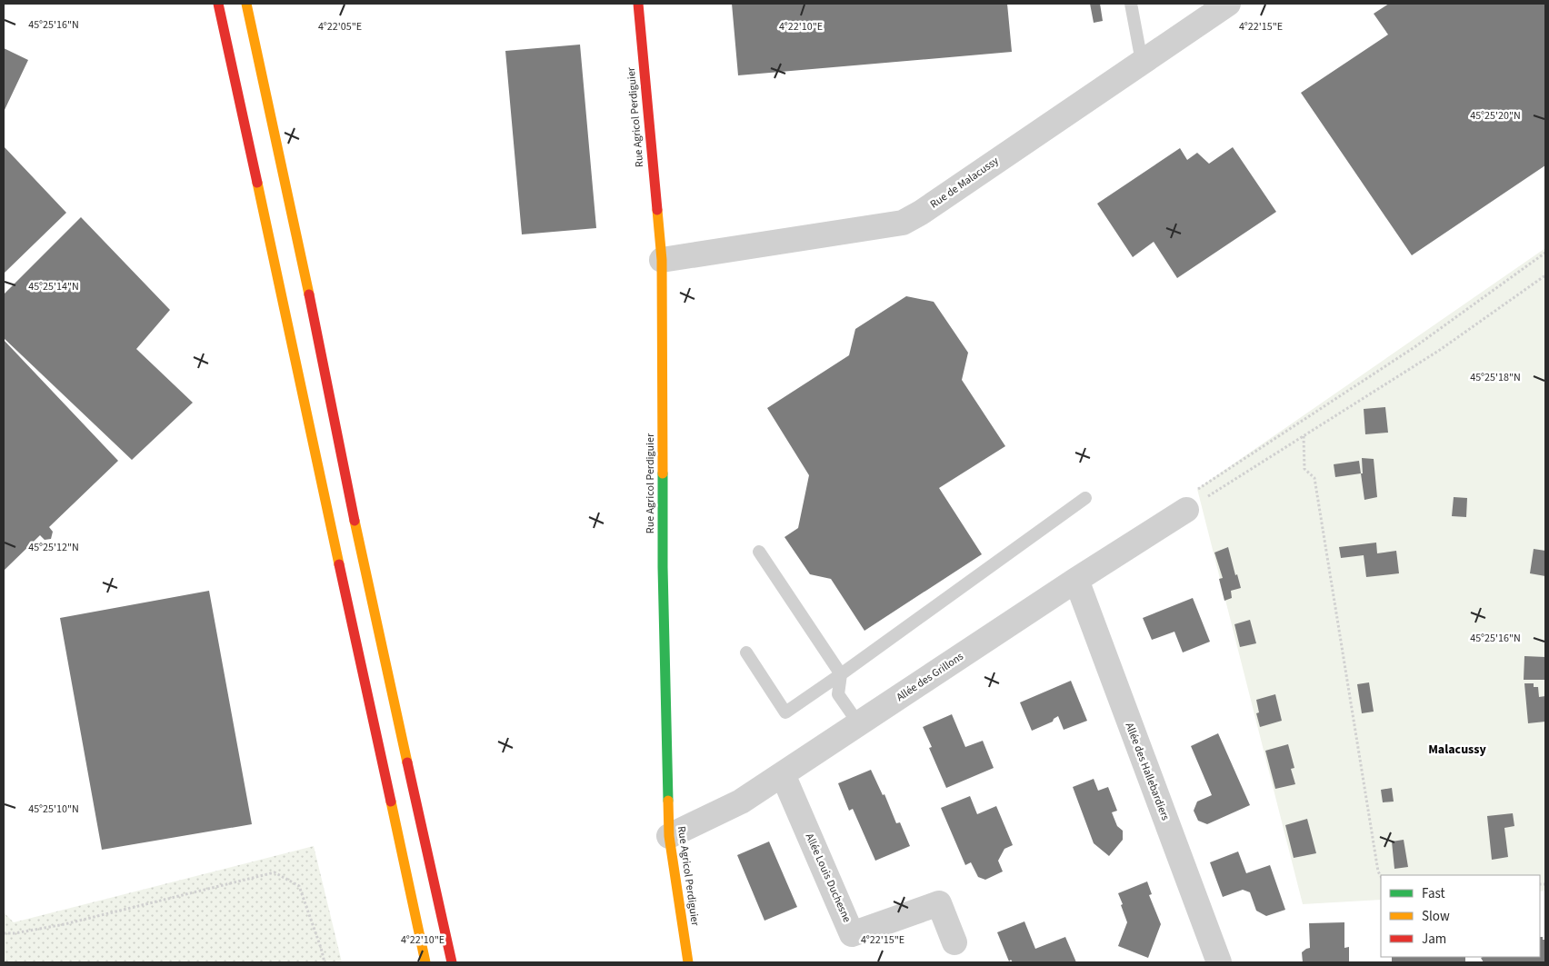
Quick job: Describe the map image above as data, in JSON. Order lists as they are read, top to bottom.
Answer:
{
  "streets": {
    "main road": ["Rue Agricol Perdiguier"],
    "street": [
      "Rue de Malacussy",
      "Allée des Grillons",
      "Allée des Hallebardiers",
      "Allée Louis Duchesne"
    ]
  },
  "crossings": [
    ["Rue Agricol Perdiguier", "Rue de Malacussy"],
    ["Rue Agricol Perdiguier", "Allée des Grillons"],
    ["Allée des Grillons", "Allée des Hallebardiers"],
    ["Allée des Grillons", "Allée Louis Duchesne"]
  ],
  "districts": ["Malacussy"],
  "legend": ["Fast", "Slow", "Jam"],
  "coordinates": [
    "45°25'16\"N",
    "4°22'05\"E",
    "4°22'10\"E",
    "4°22'15\"E",
    "45°25'20\"N",
    "45°25'14\"N",
    "45°25'18\"N",
    "45°25'12\"N",
    "45°25'10\"N"
  ]
}
